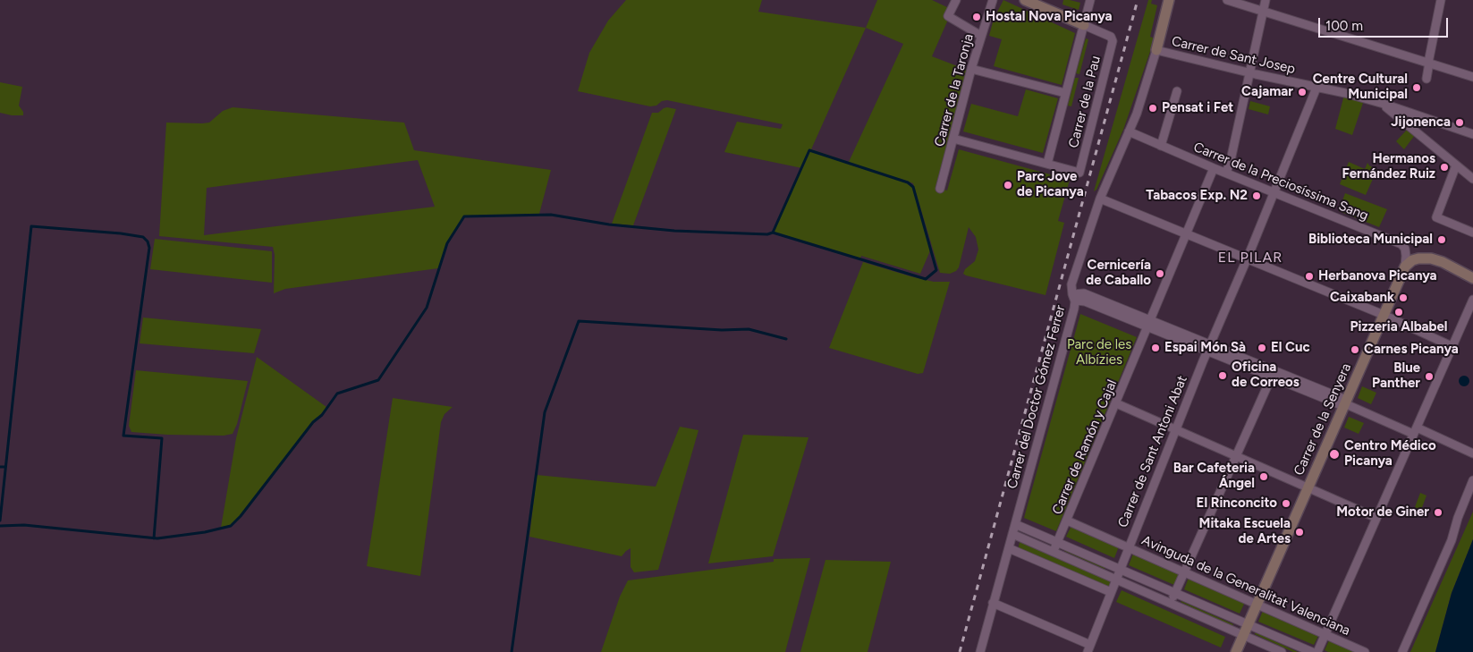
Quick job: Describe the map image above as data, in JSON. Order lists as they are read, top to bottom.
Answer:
{
  "streets": {
    "street": [
      "Carrer de Sant Josep",
      "Carrer de la Taronja",
      "Carrer de la Pau",
      "Carrer de la Preciosíssima Sang",
      "Carrer del Doctor Gómez Ferrer",
      "Carrer de la Senyera",
      "Carrer de Ramón y Cajal",
      "Carrer de Sant Antoni Abat",
      "Avinguda de la Generalitat Valenciana"
    ]
  },
  "crossings": [
    ["Carrer de Sant Josep", "Carrer del Doctor Gómez Ferrer"],
    ["Carrer de Sant Josep", "Carrer de Sant Antoni Abat"],
    ["Carrer de la Preciosíssima Sang", "Carrer del Doctor Gómez Ferrer"],
    ["Carrer de la Preciosíssima Sang", "Carrer de la Senyera"],
    ["Carrer de la Preciosíssima Sang", "Carrer de Ramón y Cajal"],
    ["Carrer de la Preciosíssima Sang", "Carrer de Sant Antoni Abat"],
    ["Carrer de la Senyera", "Avinguda de la Generalitat Valenciana"],
    ["Carrer de Ramón y Cajal", "Avinguda de la Generalitat Valenciana"],
    ["Carrer de Sant Antoni Abat", "Avinguda de la Generalitat Valenciana"]
  ],
  "districts": ["EL PILAR"],
  "parks": ["Parc de les Albízies"],
  "places": [
    "Hostal Nova Picanya",
    "Centre Cultural Municipal",
    "Cajamar",
    "Pensat i Fet",
    "Jijonenca",
    "Hermanos Fernández Ruiz",
    "Parc Jove de Picanya",
    "Tabacos Exp. N2",
    "Biblioteca Municipal",
    "Cernicería de Caballo",
    "Herbanova Picanya",
    "Caixabank",
    "Pizzeria Albabel",
    "Espai Món Sà",
    "El Cuc",
    "Carnes Picanya",
    "Oficina de Correos",
    "Blue Panther",
    "Centro Médico Picanya",
    "Bar Cafeteria Ángel",
    "El Rinconcito",
    "Motor de Giner",
    "Mitaka Escuela de Artes"
  ],
  "scale_bar": "100 m"
}
